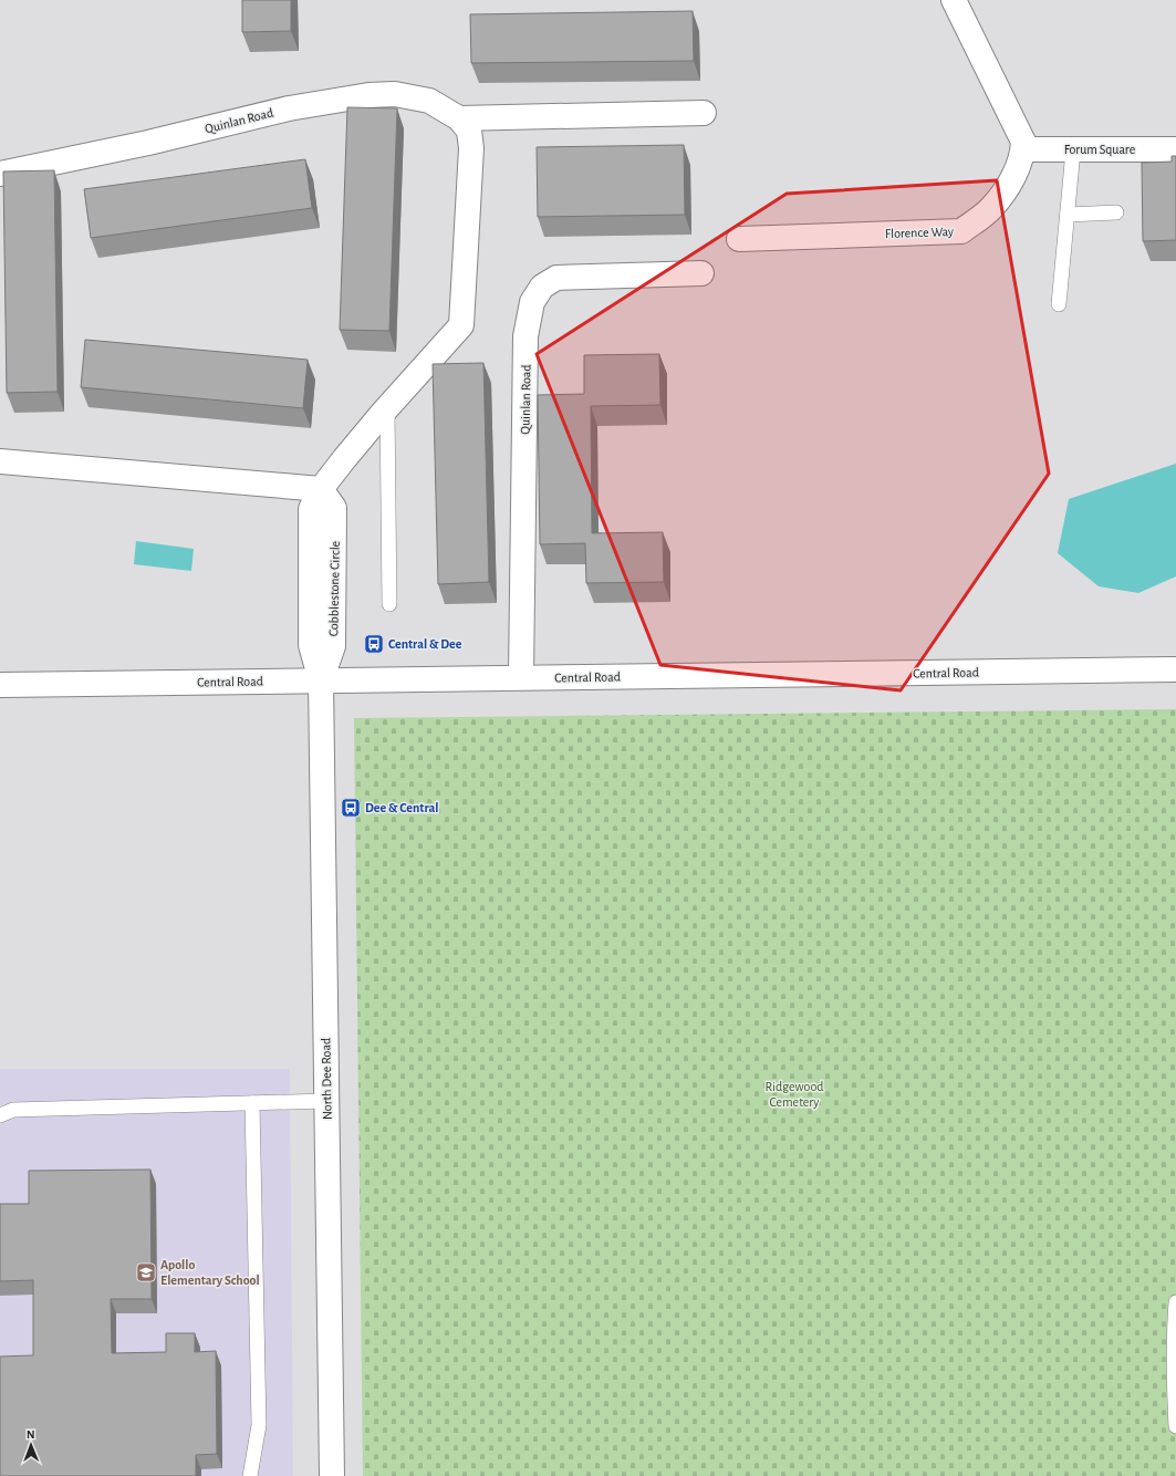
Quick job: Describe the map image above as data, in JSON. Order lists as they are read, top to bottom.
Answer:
{
  "streets": {
    "street": [
      "Quinlan Road",
      "Forum Square",
      "Florence Way",
      "Cobblestone Circle",
      "Central Road",
      "North Dee Road"
    ]
  },
  "crossings": [
    ["Quinlan Road", "Cobblestone Circle"],
    ["Quinlan Road", "Central Road"],
    ["Forum Square", "Florence Way"],
    ["Cobblestone Circle", "Central Road"],
    ["Cobblestone Circle", "North Dee Road"],
    ["Central Road", "North Dee Road"]
  ],
  "parks": ["Ridgewood Cemetery"],
  "places": {
    "bus stop": ["Central & Dee", "Dee & Central"],
    "school or university": ["Apollo Elementary School"]
  },
  "north": "top"
}
